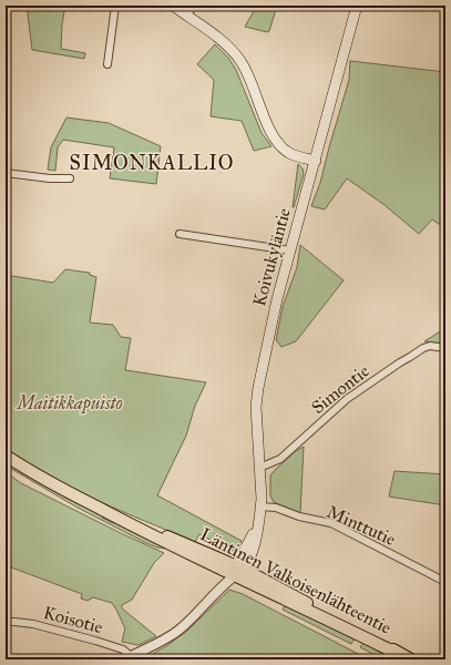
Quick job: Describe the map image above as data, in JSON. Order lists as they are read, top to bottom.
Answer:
{
  "streets": {
    "main road": ["Koivukyläntie", "Läntinen Valkoisenlähteentie"],
    "street": ["Simontie", "Minttutie", "Koisotie"]
  },
  "crossings": [
    ["Koivukyläntie", "Simontie"],
    ["Koivukyläntie", "Minttutie"],
    ["Koivukyläntie", "Läntinen Valkoisenlähteentie"]
  ],
  "districts": ["SIMONKALLIO"],
  "parks": ["Maitikkapuisto"]
}
